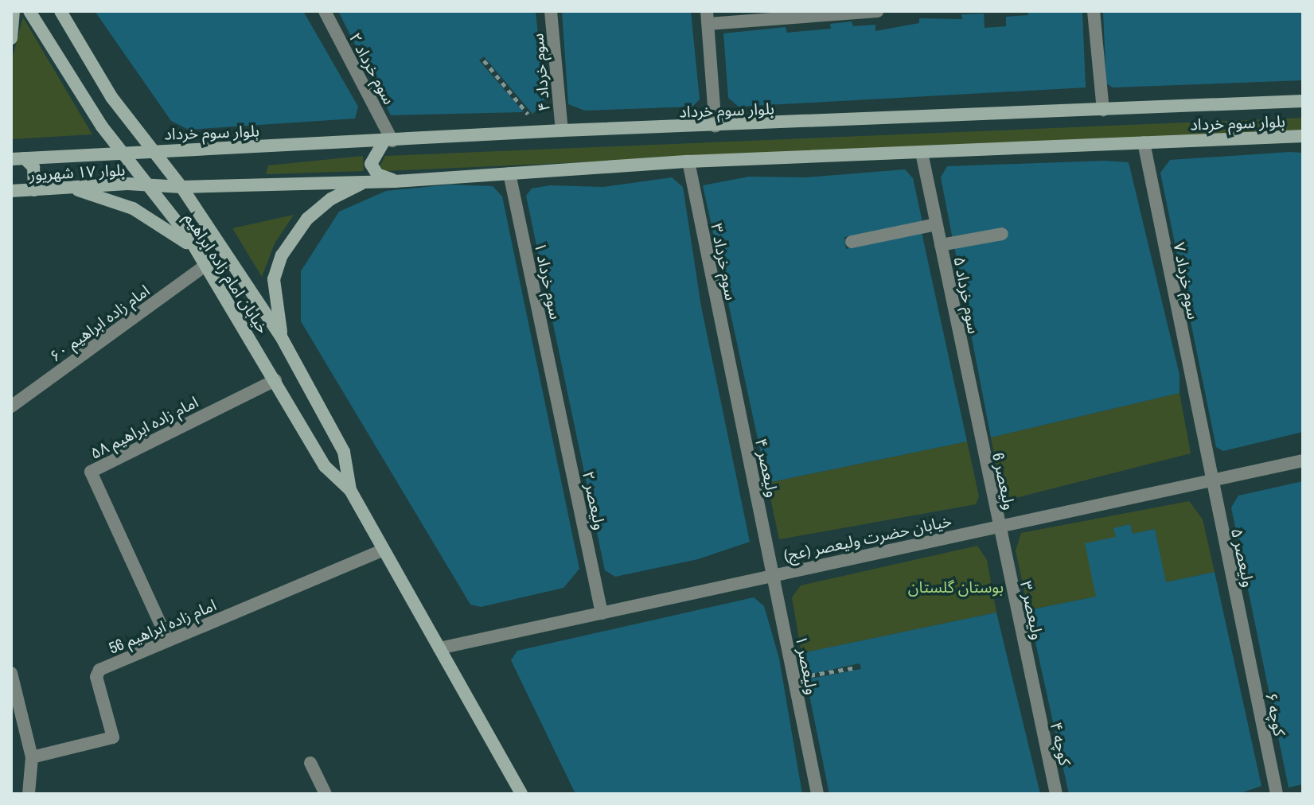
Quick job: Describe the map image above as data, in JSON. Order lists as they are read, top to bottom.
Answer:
{
  "streets": {
    "main road": ["بلوار سوم خرداد", "بلوار ۱۷ شهریور", "خیابان امام زاده ابراهیم"],
    "street": [
      "سوم خرداد ۲",
      "سوم خرداد ۴",
      "سوم خرداد ۳",
      "سوم خرداد ۱",
      "سوم خرداد ۷",
      "سوم خرداد ۵",
      "امام زاده ابراهیم ۶۰",
      "امام زاده ابراهیم ۵۸",
      "ولیعصر ۴",
      "ولیعصر 6",
      "ولیعصر ۲",
      "خیابان حضرت ولیعصر (عج)",
      "ولیعصر ۵",
      "ولیعصر ۳",
      "امام زاده ابراهیم 56",
      "ولیعصر ۱",
      "کوچه ۶",
      "کوچه ۴"
    ]
  },
  "crossings": [
    ["سوم خرداد ۲", "بلوار سوم خرداد"],
    ["سوم خرداد ۴", "بلوار سوم خرداد"],
    ["بلوار سوم خرداد", "بلوار ۱۷ شهریور"],
    ["بلوار سوم خرداد", "سوم خرداد ۳"],
    ["بلوار سوم خرداد", "خیابان امام زاده ابراهیم"],
    ["بلوار سوم خرداد", "سوم خرداد ۱"],
    ["بلوار سوم خرداد", "سوم خرداد ۷"],
    ["بلوار سوم خرداد", "سوم خرداد ۵"],
    ["بلوار ۱۷ شهریور", "خیابان امام زاده ابراهیم"],
    ["سوم خرداد ۳", "ولیعصر ۴"],
    ["خیابان امام زاده ابراهیم", "امام زاده ابراهیم ۶۰"],
    ["خیابان امام زاده ابراهیم", "امام زاده ابراهیم ۵۸"],
    ["خیابان امام زاده ابراهیم", "خیابان حضرت ولیعصر (عج)"],
    ["خیابان امام زاده ابراهیم", "امام زاده ابراهیم 56"],
    ["سوم خرداد ۱", "ولیعصر ۲"],
    ["سوم خرداد ۷", "خیابان حضرت ولیعصر (عج)"],
    ["سوم خرداد ۷", "ولیعصر ۵"],
    ["سوم خرداد ۵", "ولیعصر 6"],
    ["امام زاده ابراهیم ۵۸", "امام زاده ابراهیم 56"],
    ["ولیعصر ۴", "خیابان حضرت ولیعصر (عج)"],
    ["ولیعصر ۴", "ولیعصر ۱"],
    ["ولیعصر 6", "خیابان حضرت ولیعصر (عج)"],
    ["ولیعصر 6", "ولیعصر ۳"],
    ["ولیعصر ۲", "خیابان حضرت ولیعصر (عج)"],
    ["خیابان حضرت ولیعصر (عج)", "ولیعصر ۵"],
    ["خیابان حضرت ولیعصر (عج)", "ولیعصر ۳"],
    ["خیابان حضرت ولیعصر (عج)", "ولیعصر ۱"],
    ["ولیعصر ۵", "کوچه ۶"],
    ["ولیعصر ۳", "کوچه ۴"]
  ],
  "parks": ["بوستان گلستان"]
}
